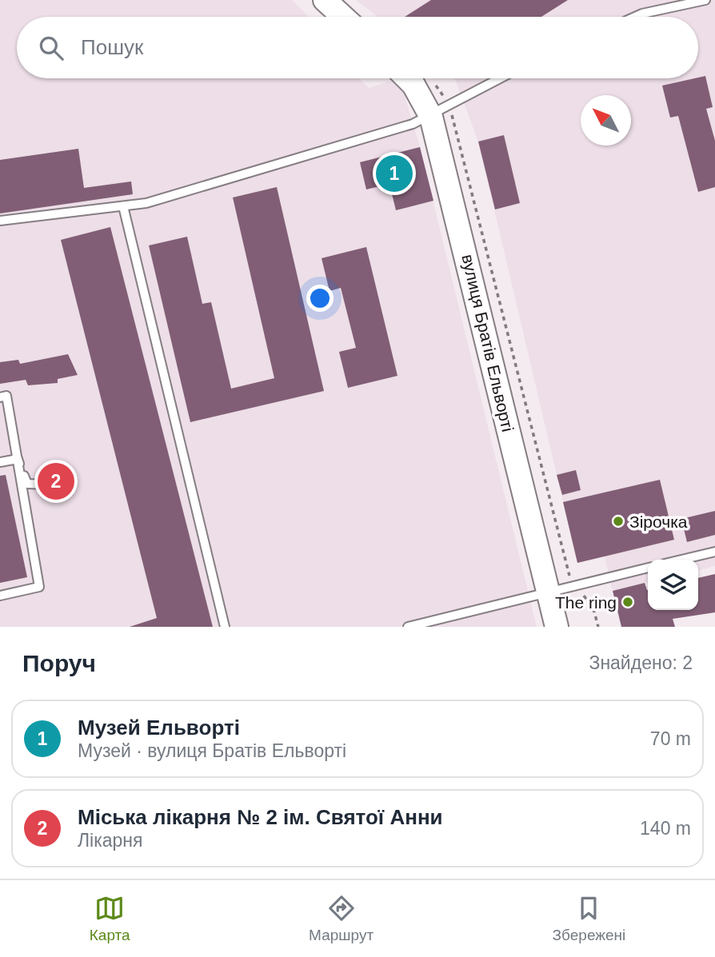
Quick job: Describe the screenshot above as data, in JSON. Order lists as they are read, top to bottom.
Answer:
{
  "streets": {
    "main road": ["вулиця Братів Ельворті"]
  },
  "places": ["Зірочка", "The ring"],
  "north": "top left",
  "page": {
    "search": "Пошук",
    "pins": ["1", "2"],
    "heading": ["Поруч", "Знайдено: 2"],
    "list": [
      {
        "mark": "1",
        "name": "Музей Ельворті",
        "note": "Музей · вулиця Братів Ельворті",
        "value": "70 m"
      },
      {
        "mark": "2",
        "name": "Міська лікарня № 2 ім. Святої Анни",
        "note": "Лікарня",
        "value": "140 m"
      }
    ],
    "nav": ["Карта", "Маршрут", "Збережені"]
  }
}
